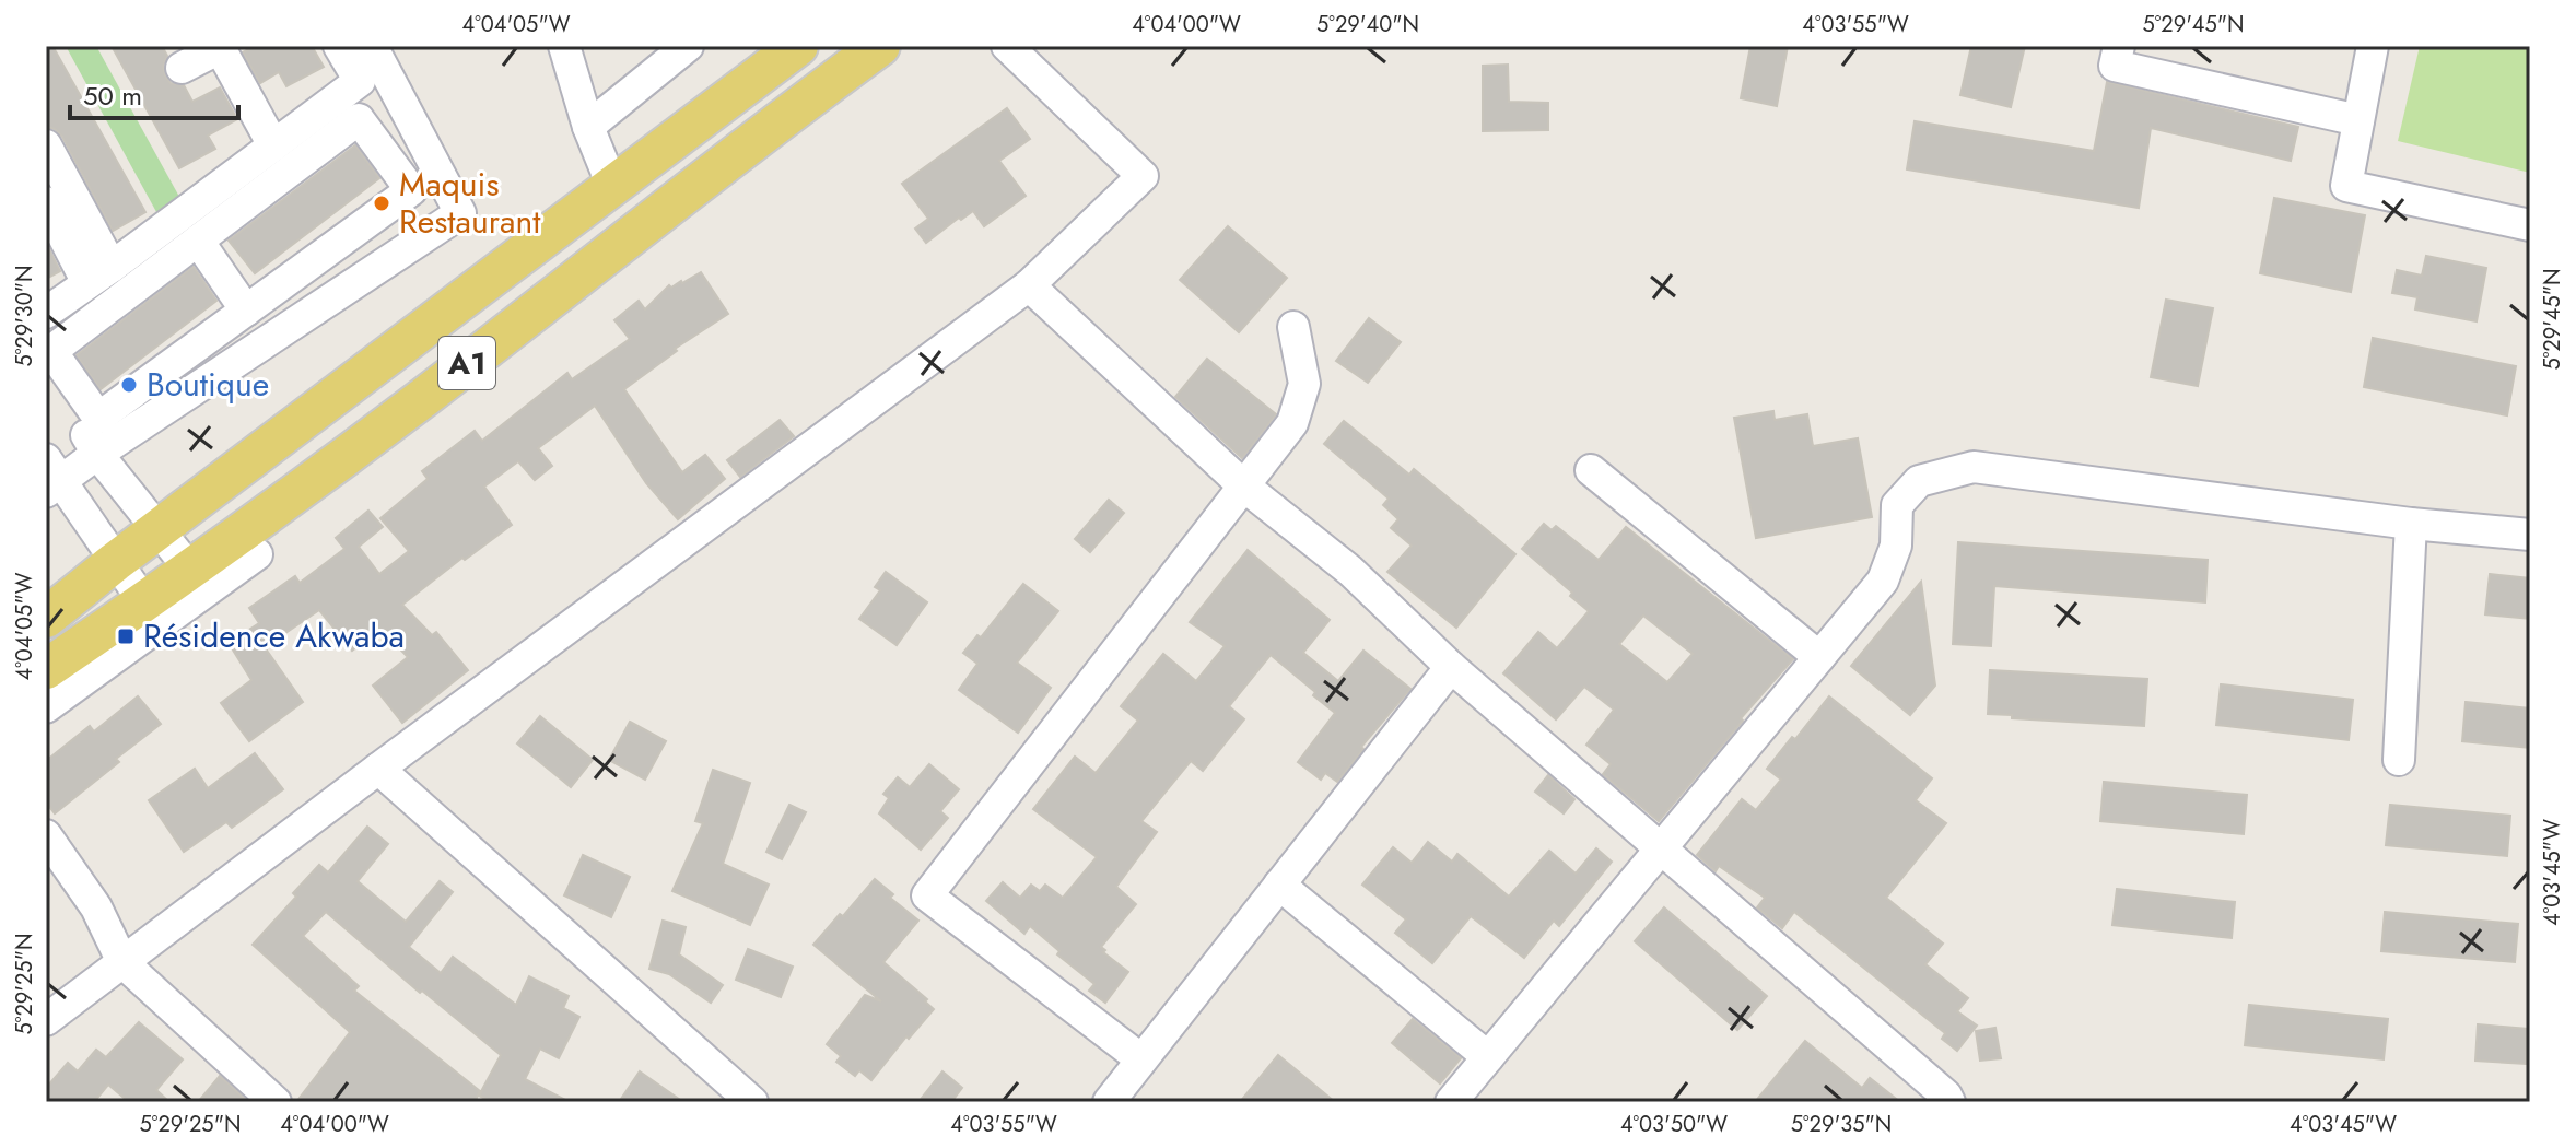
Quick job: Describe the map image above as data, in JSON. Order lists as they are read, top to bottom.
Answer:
{
  "streets": {
    "main road": ["A1"]
  },
  "places": {
    "other": ["Maquis Restaurant", "Boutique"],
    "transit": ["Résidence Akwaba"]
  },
  "scale_bar": "50 m",
  "coordinates": [
    "4°04'05\"W",
    "4°04'00\"W",
    "5°29'40\"N",
    "4°03'55\"W",
    "5°29'45\"N",
    "5°29'30\"N",
    "4°03'45\"W",
    "5°29'25\"N",
    "4°03'50\"W",
    "5°29'35\"N"
  ]
}
